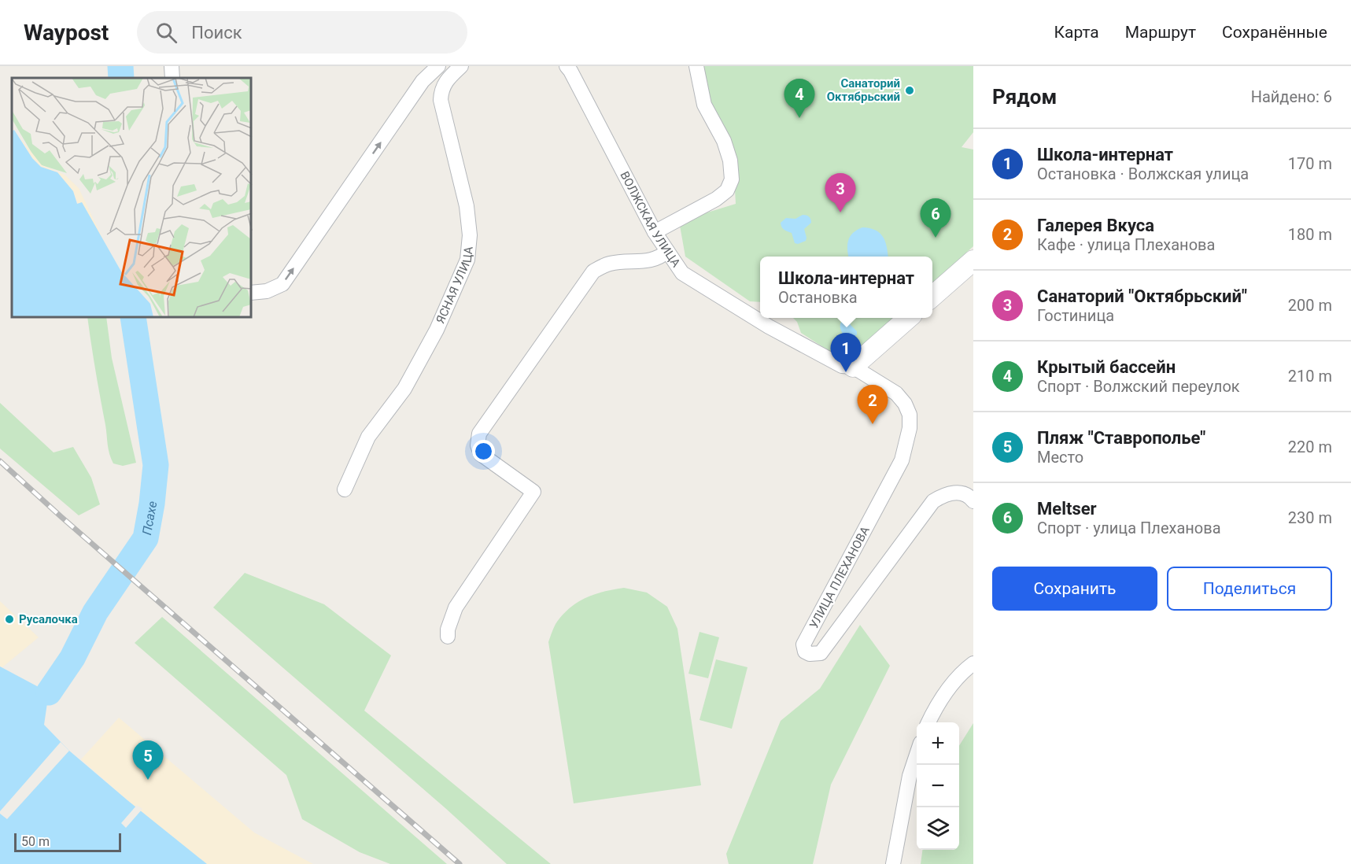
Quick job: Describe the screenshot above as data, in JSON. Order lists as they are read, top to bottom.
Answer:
{
  "streets": {
    "street": ["ВОЛЖСКАЯ УЛИЦА", "ЯСНАЯ УЛИЦА", "УЛИЦА ПЛЕХАНОВА"]
  },
  "crossings": [
    ["ВОЛЖСКАЯ УЛИЦА", "УЛИЦА ПЛЕХАНОВА"]
  ],
  "water": ["Псахе"],
  "places": ["Санаторий Октябрьский", "Русалочка"],
  "scale_bar": "50 m",
  "page": {
    "header": "Waypost",
    "search": "Поиск",
    "nav": ["Карта", "Маршрут", "Сохранённые"],
    "heading": ["Рядом", "Найдено: 6"],
    "pins": [
      "4",
      "3",
      "6",
      "1",
      "2",
      "5"
    ],
    "list": [
      {
        "mark": "1",
        "name": "Школа-интернат",
        "note": "Остановка · Волжская улица",
        "value": "170 m"
      },
      {
        "mark": "2",
        "name": "Галерея Вкуса",
        "note": "Кафе · улица Плеханова",
        "value": "180 m"
      },
      {
        "mark": "3",
        "name": "Санаторий \"Октябрьский\"",
        "note": "Гостиница",
        "value": "200 m"
      },
      {
        "mark": "4",
        "name": "Крытый бассейн",
        "note": "Спорт · Волжский переулок",
        "value": "210 m"
      },
      {
        "mark": "5",
        "name": "Пляж \"Ставрополье\"",
        "note": "Место",
        "value": "220 m"
      },
      {
        "mark": "6",
        "name": "Meltser",
        "note": "Спорт · улица Плеханова",
        "value": "230 m"
      }
    ],
    "popup": ["Школа-интернат", "Остановка"],
    "buttons": ["Сохранить", "Поделиться"],
    "map_buttons": ["+", "−"],
    "scale": "50 m"
  }
}
